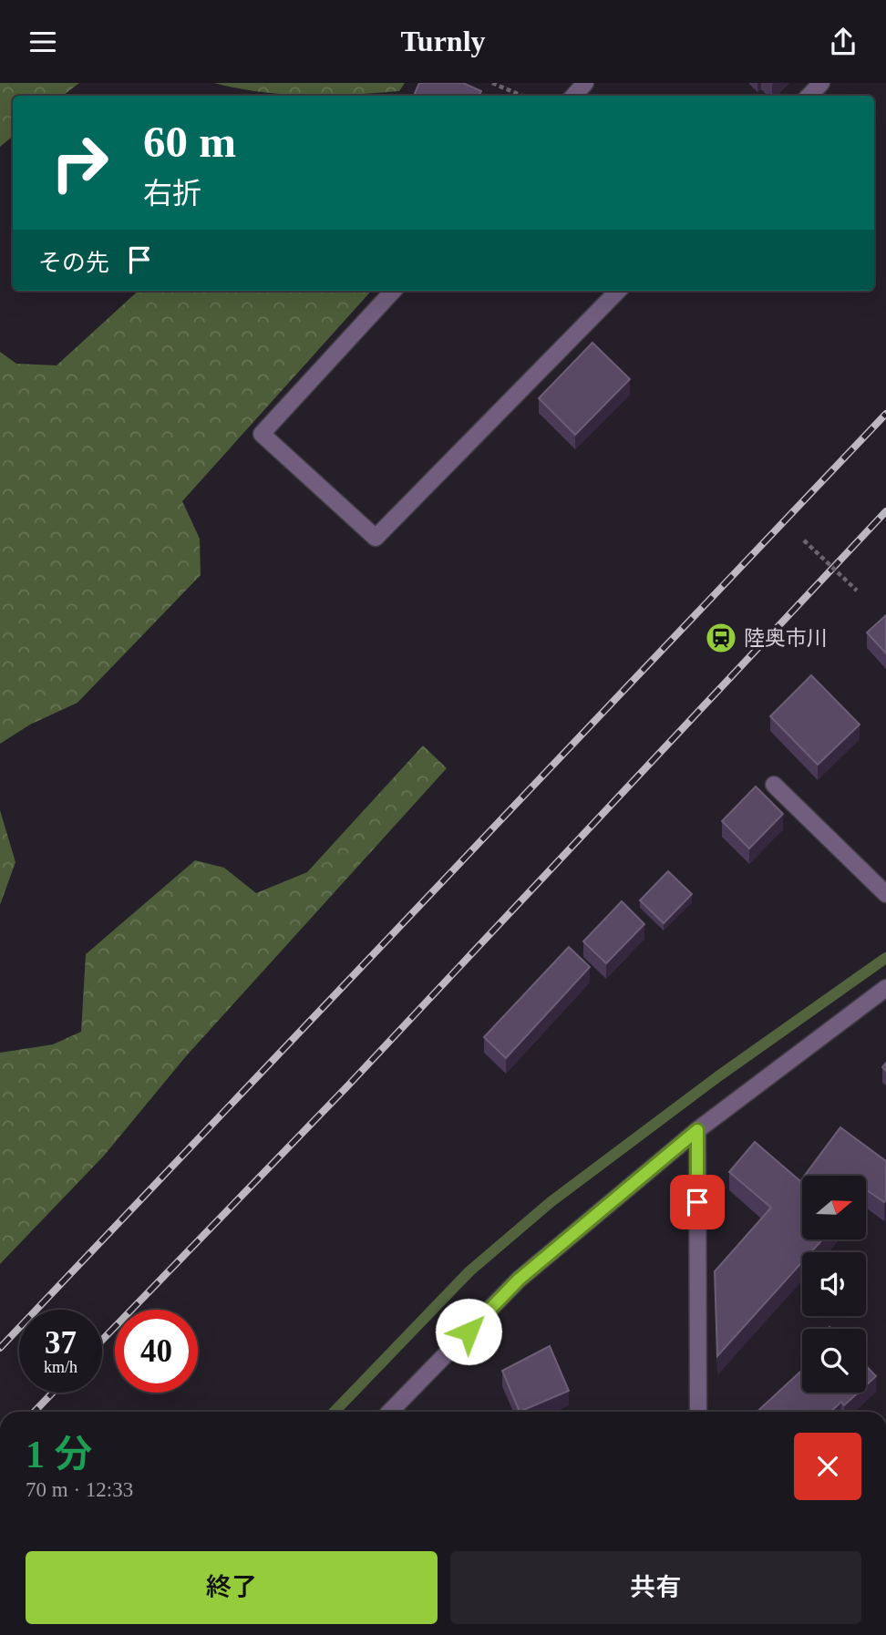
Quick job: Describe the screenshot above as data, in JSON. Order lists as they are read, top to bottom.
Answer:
{
  "places": {
    "station": ["陸奥市川"]
  },
  "north": "right",
  "page": {
    "header": "Turnly",
    "turn": ["60 m", "右折"],
    "then": "その先",
    "speed": "37 km/h",
    "limit": "40",
    "heading": ["1 分", "70 m · 12:33"],
    "buttons": ["終了", "共有"]
  }
}
